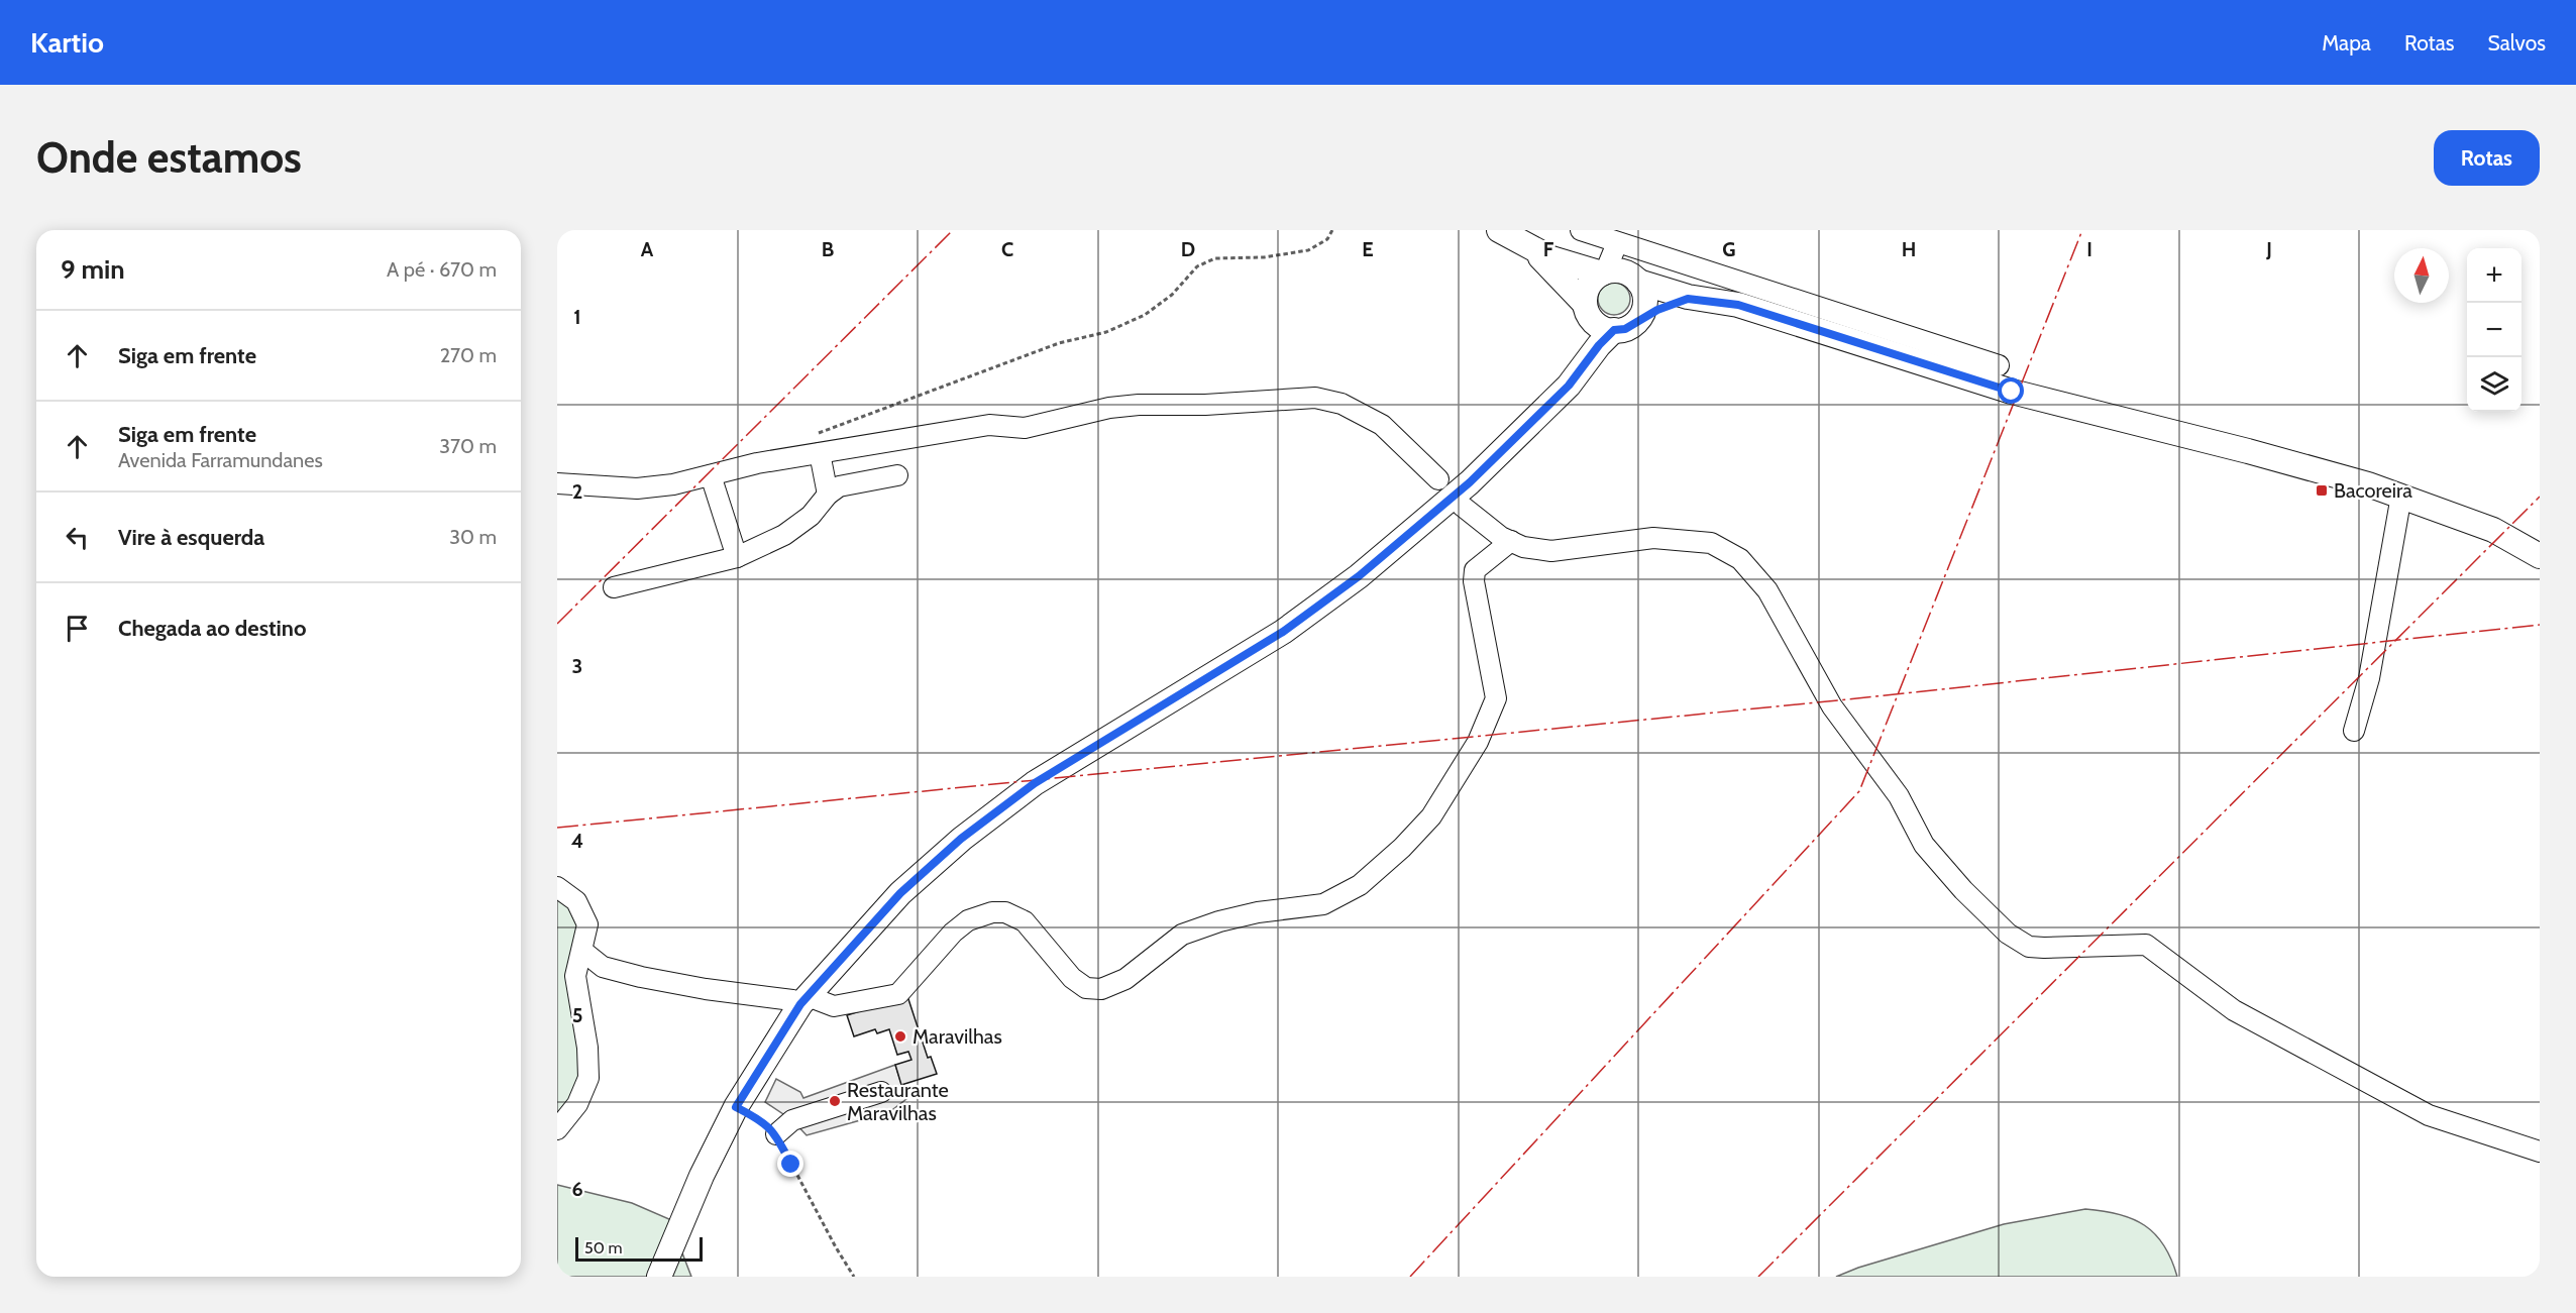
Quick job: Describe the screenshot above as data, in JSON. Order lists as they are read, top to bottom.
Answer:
{
  "places": {
    "transit": ["Bacoreira"],
    "other": ["Maravilhas", "Restaurante Maravilhas"]
  },
  "scale_bar": "50 m",
  "north": "top",
  "page": {
    "header": "Kartio",
    "nav": ["Mapa", "Rotas", "Salvos"],
    "buttons": "Rotas",
    "title": "Onde estamos",
    "heading": ["9 min", "A pé · 670 m"],
    "map_buttons": ["+", "−"],
    "list": [
      ["Siga em frente", "270 m"],
      ["Siga em frente", "Avenida Farramundanes", "370 m"],
      ["Vire à esquerda", "30 m"],
      "Chegada ao destino"
    ],
    "scale": "50 m"
  },
  "grid": {
    "columns": [
      "A",
      "B",
      "C",
      "D",
      "E",
      "F",
      "G",
      "H",
      "I",
      "J"
    ],
    "rows": [
      "1",
      "2",
      "3",
      "4",
      "5",
      "6"
    ]
  }
}
